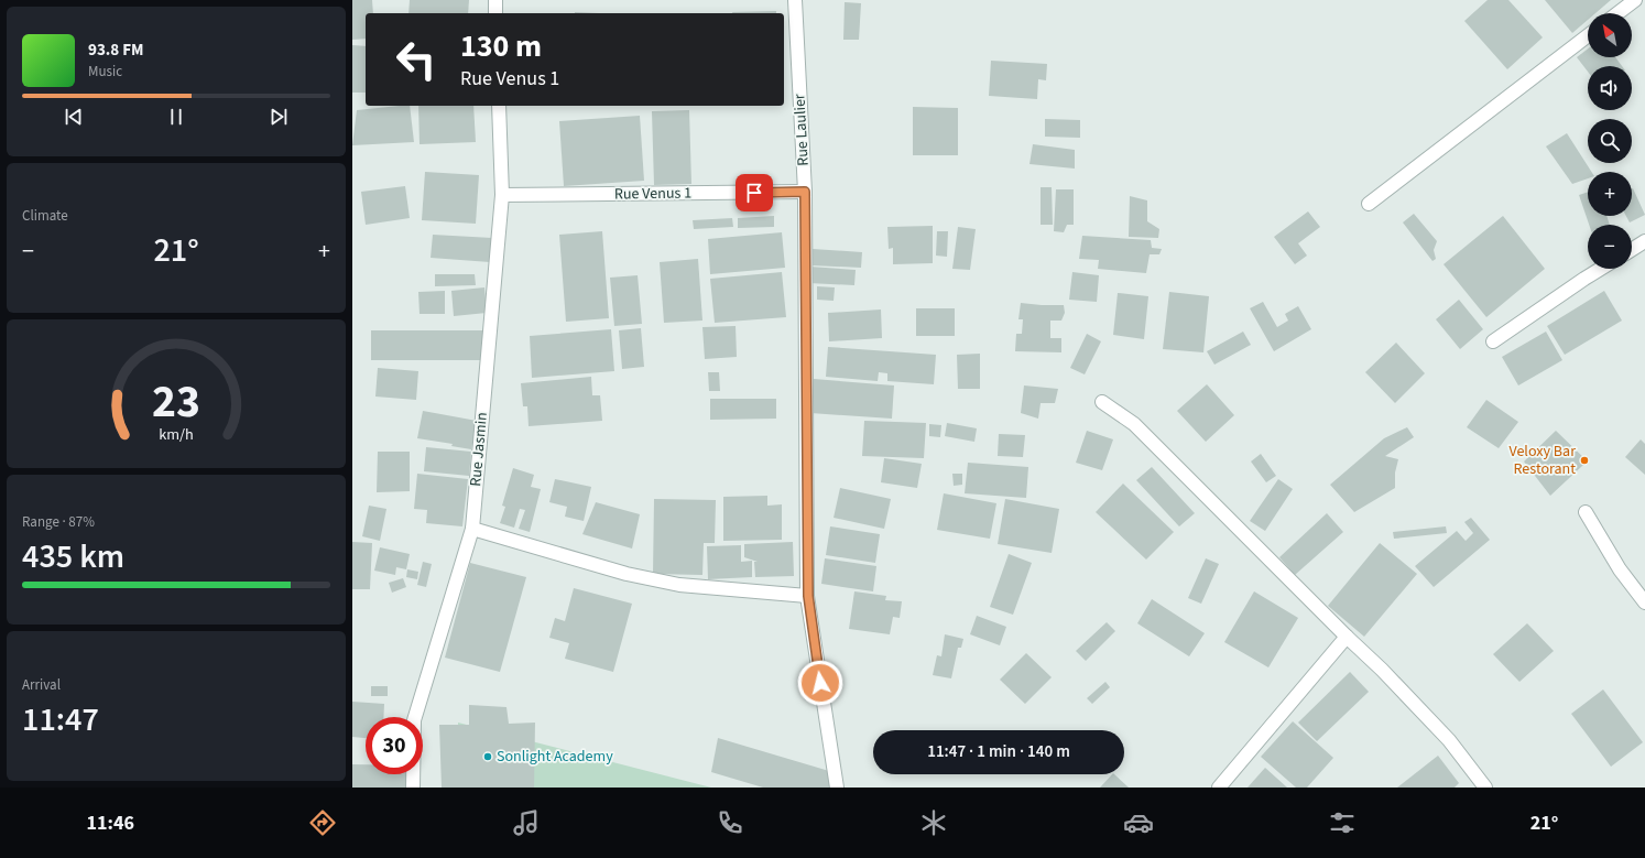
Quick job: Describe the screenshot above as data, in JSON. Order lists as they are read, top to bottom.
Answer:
{
  "streets": {
    "street": ["Rue Laulier", "Rue Venus 1", "Rue Jasmin"]
  },
  "crossings": [
    ["Rue Laulier", "Rue Venus 1"],
    ["Rue Venus 1", "Rue Jasmin"]
  ],
  "places": ["Veloxy Bar Restorant", "Sonlight Academy"],
  "north": "top left",
  "page": {
    "map_buttons": ["+", "−"],
    "turn": ["130 m", "Rue Venus 1"],
    "song": ["93.8 FM", "Music"],
    "tile": [
      "Climate",
      ["Range · 87%", "435 km"],
      ["Arrival", "11:47"]
    ],
    "heat": ["−", "21°", "+"],
    "limit": "30",
    "trip": "11:47 · 1 min · 140 m",
    "tabs": ["11:46", "21°"],
    "gauge": ["23", "km/h"]
  }
}
